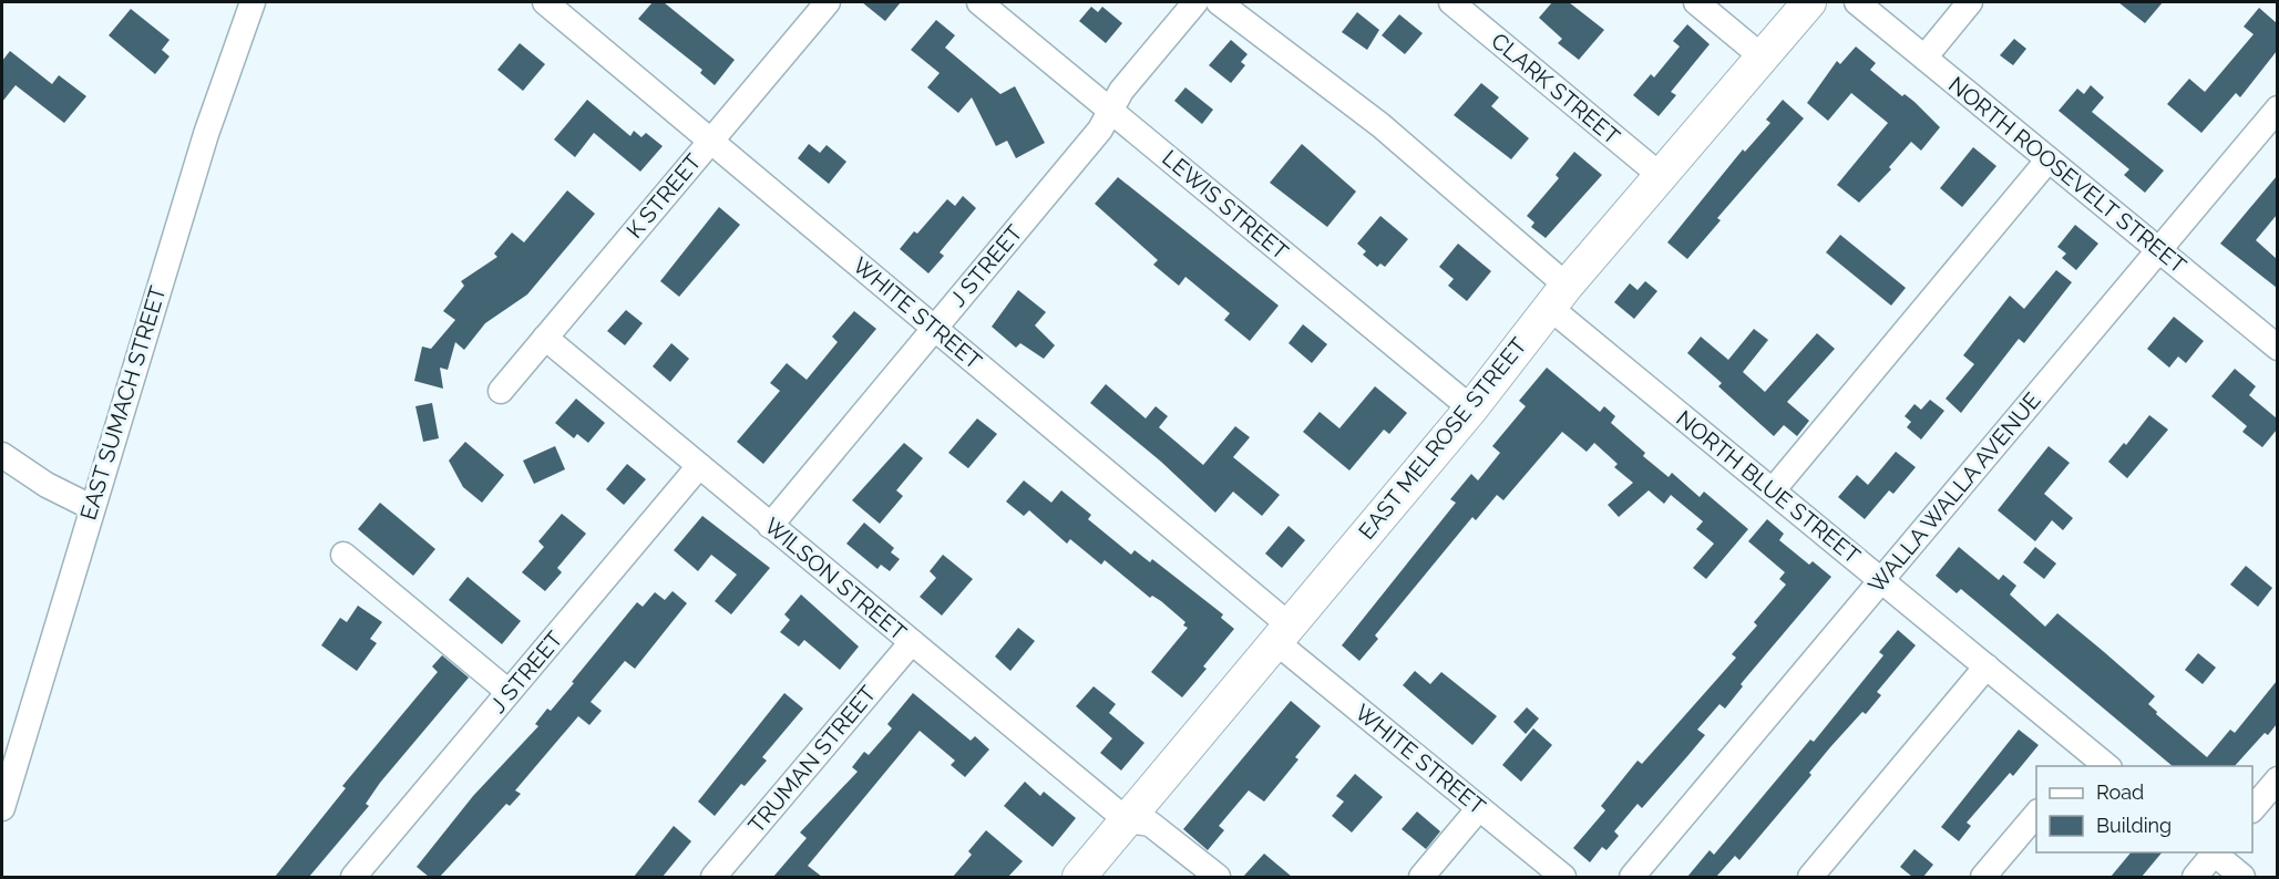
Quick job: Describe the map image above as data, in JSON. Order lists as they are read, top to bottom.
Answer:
{
  "streets": {
    "main road": ["EAST MELROSE STREET"],
    "street": [
      "CLARK STREET",
      "NORTH ROOSEVELT STREET",
      "K STREET",
      "LEWIS STREET",
      "J STREET",
      "WHITE STREET",
      "EAST SUMACH STREET",
      "NORTH BLUE STREET",
      "WALLA WALLA AVENUE",
      "WILSON STREET",
      "TRUMAN STREET"
    ]
  },
  "crossings": [
    ["CLARK STREET", "EAST MELROSE STREET"],
    ["NORTH ROOSEVELT STREET", "WALLA WALLA AVENUE"],
    ["K STREET", "WHITE STREET"],
    ["K STREET", "WILSON STREET"],
    ["LEWIS STREET", "J STREET"],
    ["LEWIS STREET", "EAST MELROSE STREET"],
    ["J STREET", "WHITE STREET"],
    ["J STREET", "WILSON STREET"],
    ["WHITE STREET", "EAST MELROSE STREET"],
    ["EAST MELROSE STREET", "NORTH BLUE STREET"],
    ["EAST MELROSE STREET", "WILSON STREET"],
    ["NORTH BLUE STREET", "WALLA WALLA AVENUE"],
    ["WILSON STREET", "TRUMAN STREET"]
  ],
  "legend": ["Road", "Building"]
}
